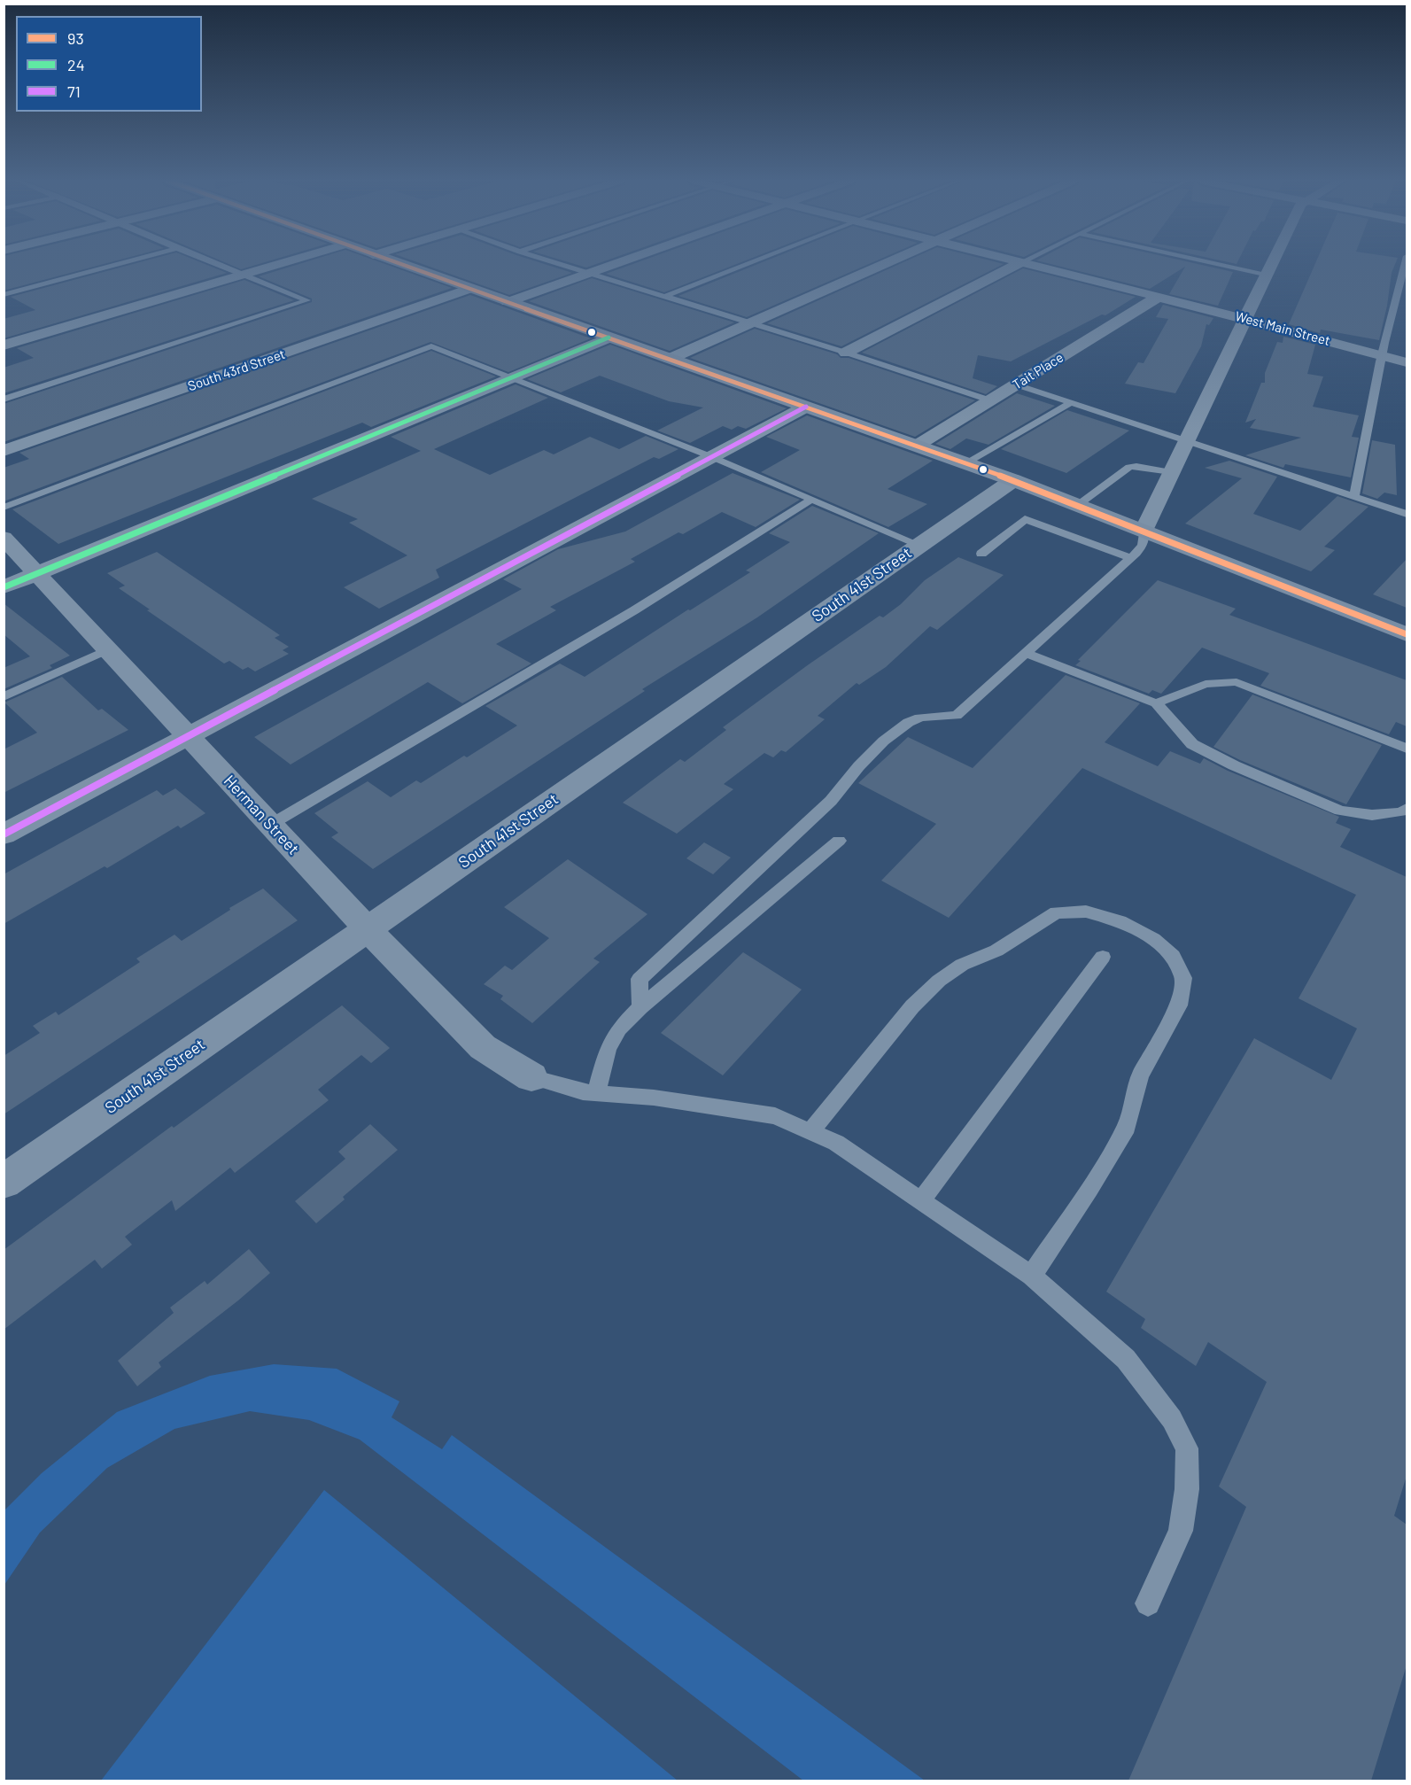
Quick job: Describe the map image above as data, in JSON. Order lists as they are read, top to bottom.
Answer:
{
  "streets": {
    "street": [
      "West Main Street",
      "South 43rd Street",
      "Tait Place",
      "South 41st Street",
      "Herman Street"
    ]
  },
  "crossings": [
    ["West Main Street", "Tait Place"],
    ["South 41st Street", "Herman Street"]
  ],
  "lines": ["transit line 93", "transit line 24", "transit line 71"],
  "legend": ["93", "24", "71"]
}
